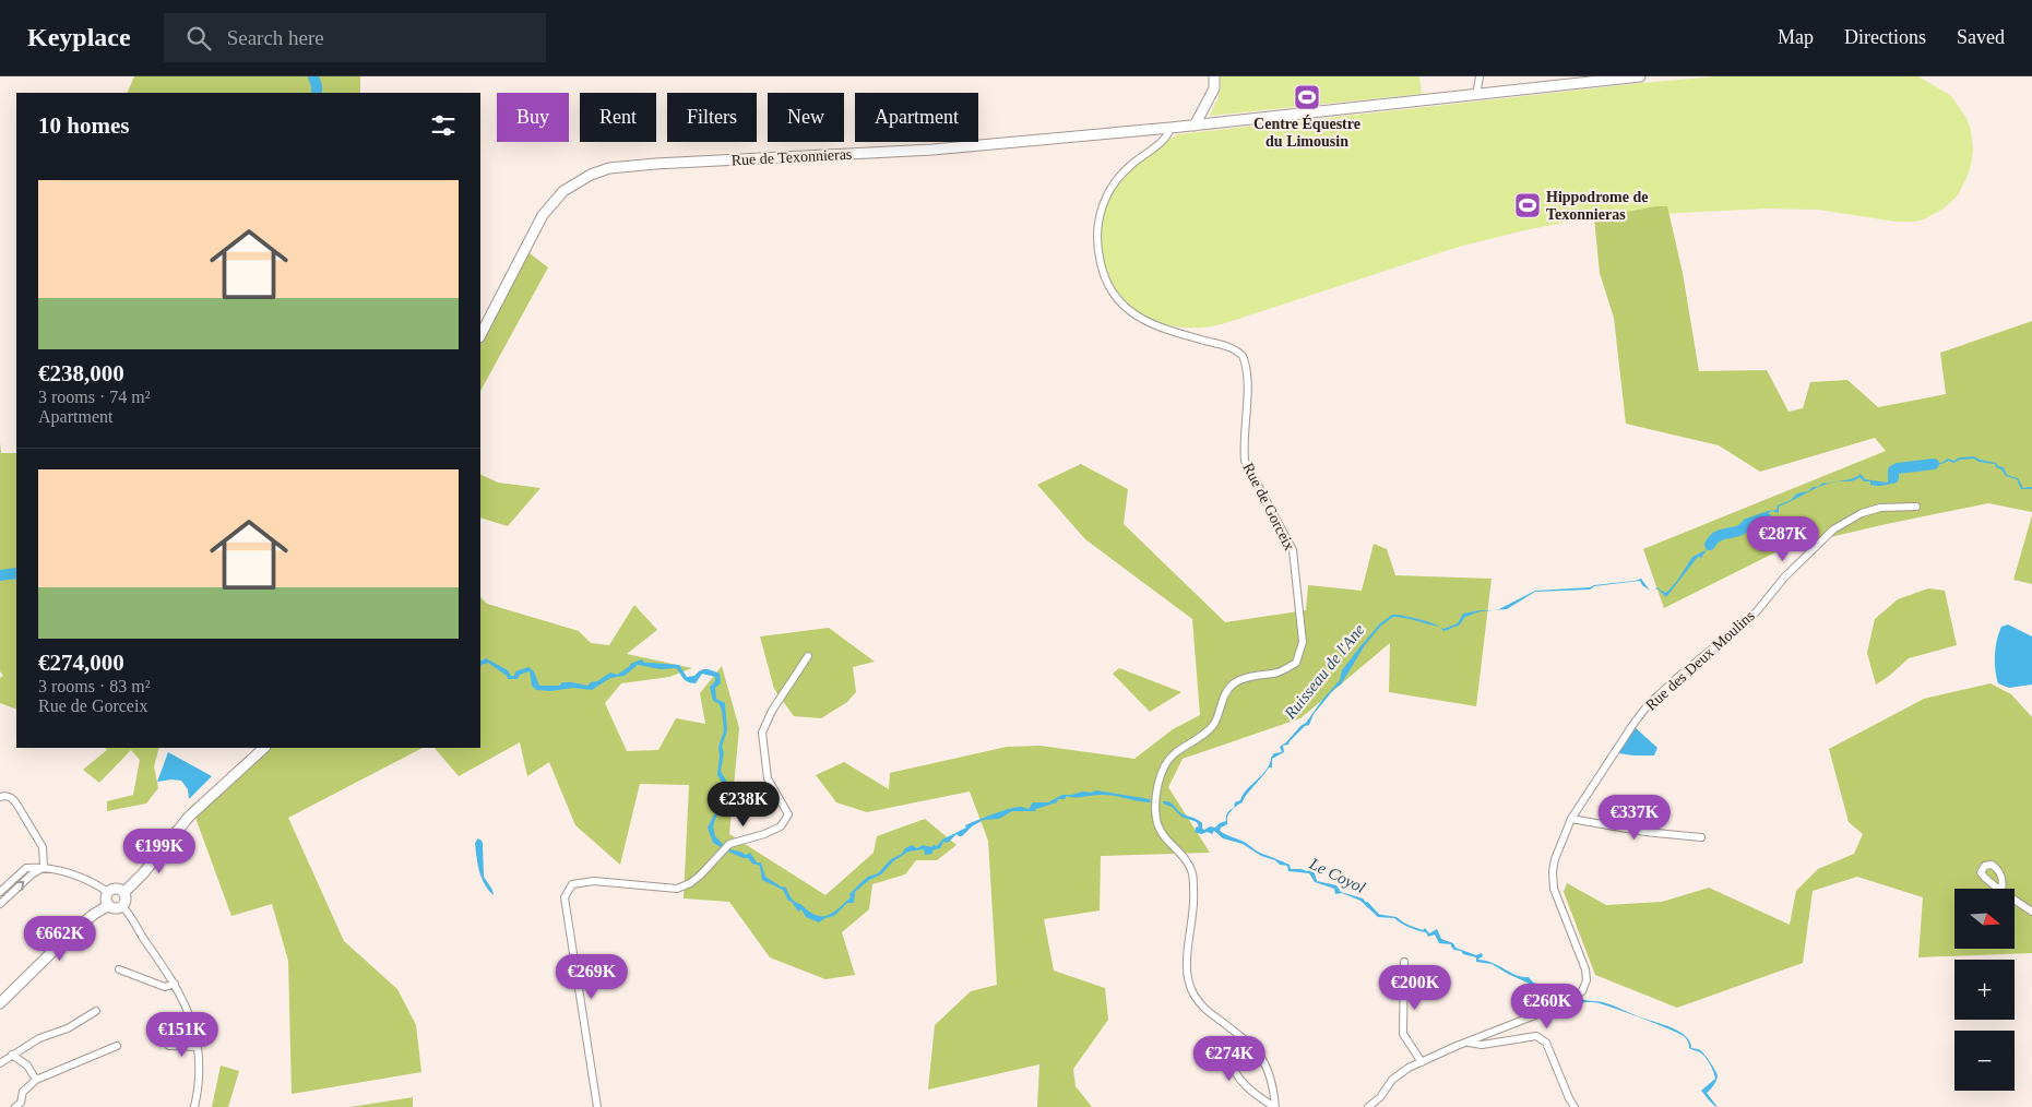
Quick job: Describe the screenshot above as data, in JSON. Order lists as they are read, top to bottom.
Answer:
{
  "streets": {
    "main road": ["Rue de Texonnieras"],
    "street": ["Rue de Gorceix", "Rue des Deux Moulins"]
  },
  "crossings": [
    ["Rue de Texonnieras", "Rue de Gorceix"]
  ],
  "water": ["Ruisseau de l'Ane", "Le Coyol"],
  "places": {
    "sports": ["Centre Équestre du Limousin", "Hippodrome de Texonnieras"]
  },
  "north": "right",
  "page": {
    "header": "Keyplace",
    "search": "Search here",
    "nav": ["Map", "Directions", "Saved"],
    "chip": [
      "Buy",
      "Rent",
      "Filters",
      "New",
      "Apartment"
    ],
    "heading": "10 homes",
    "list": [
      {
        "name": "€238,000",
        "note": "3 rooms · 74 m² · Apartment"
      },
      {
        "name": "€274,000",
        "note": "3 rooms · 83 m² · Rue de Gorceix"
      }
    ],
    "price": [
      "€287K",
      "€238K",
      "€337K",
      "€199K",
      "€662K",
      "€269K",
      "€200K",
      "€260K",
      "€151K",
      "€274K"
    ],
    "map_buttons": ["+", "−"]
  }
}
